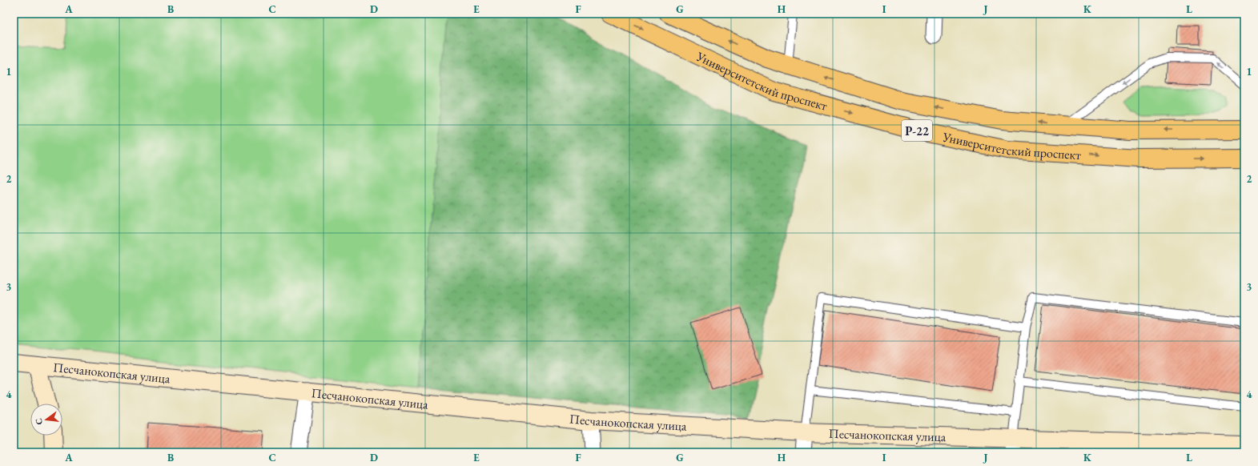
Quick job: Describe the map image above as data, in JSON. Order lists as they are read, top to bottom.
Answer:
{
  "streets": {
    "highway": ["Университетский проспект", "Р-22"],
    "street": ["Песчанокопская улица"]
  },
  "north": "left",
  "grid": {
    "columns": [
      "A",
      "B",
      "C",
      "D",
      "E",
      "F",
      "G",
      "H",
      "I",
      "J",
      "K",
      "L"
    ],
    "rows": [
      "1",
      "2",
      "3",
      "4"
    ]
  }
}
